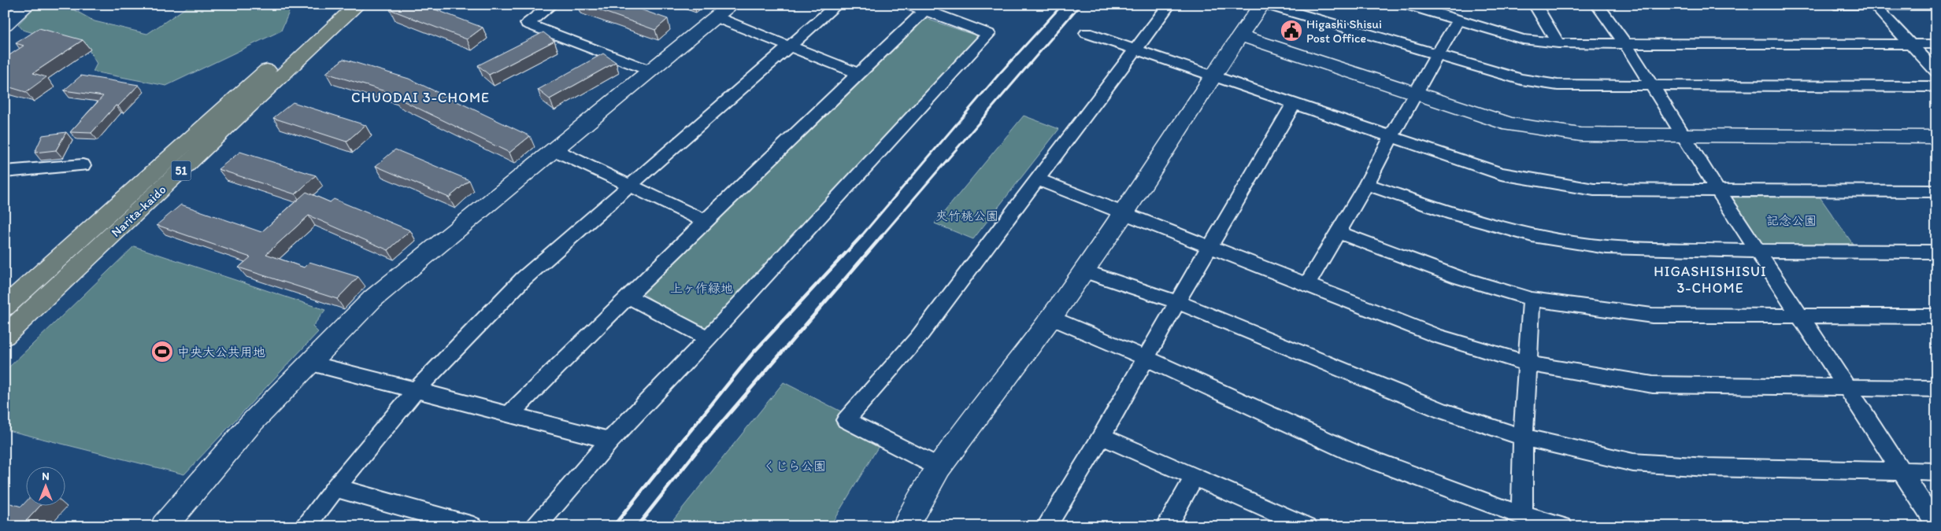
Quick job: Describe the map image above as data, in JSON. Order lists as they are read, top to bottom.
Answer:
{
  "streets": {
    "highway": ["51", "Narita-kaido"]
  },
  "districts": ["CHUODAI 3-CHOME", "HIGASHISHISUI 3-CHOME"],
  "parks": [
    "夾竹桃公園",
    "記念公園",
    "上ヶ作緑地",
    "くじら公園"
  ],
  "places": {
    "public building": ["Higashi Shisui Post Office"],
    "sports": ["中央大公共用地"]
  },
  "north": "top"
}
